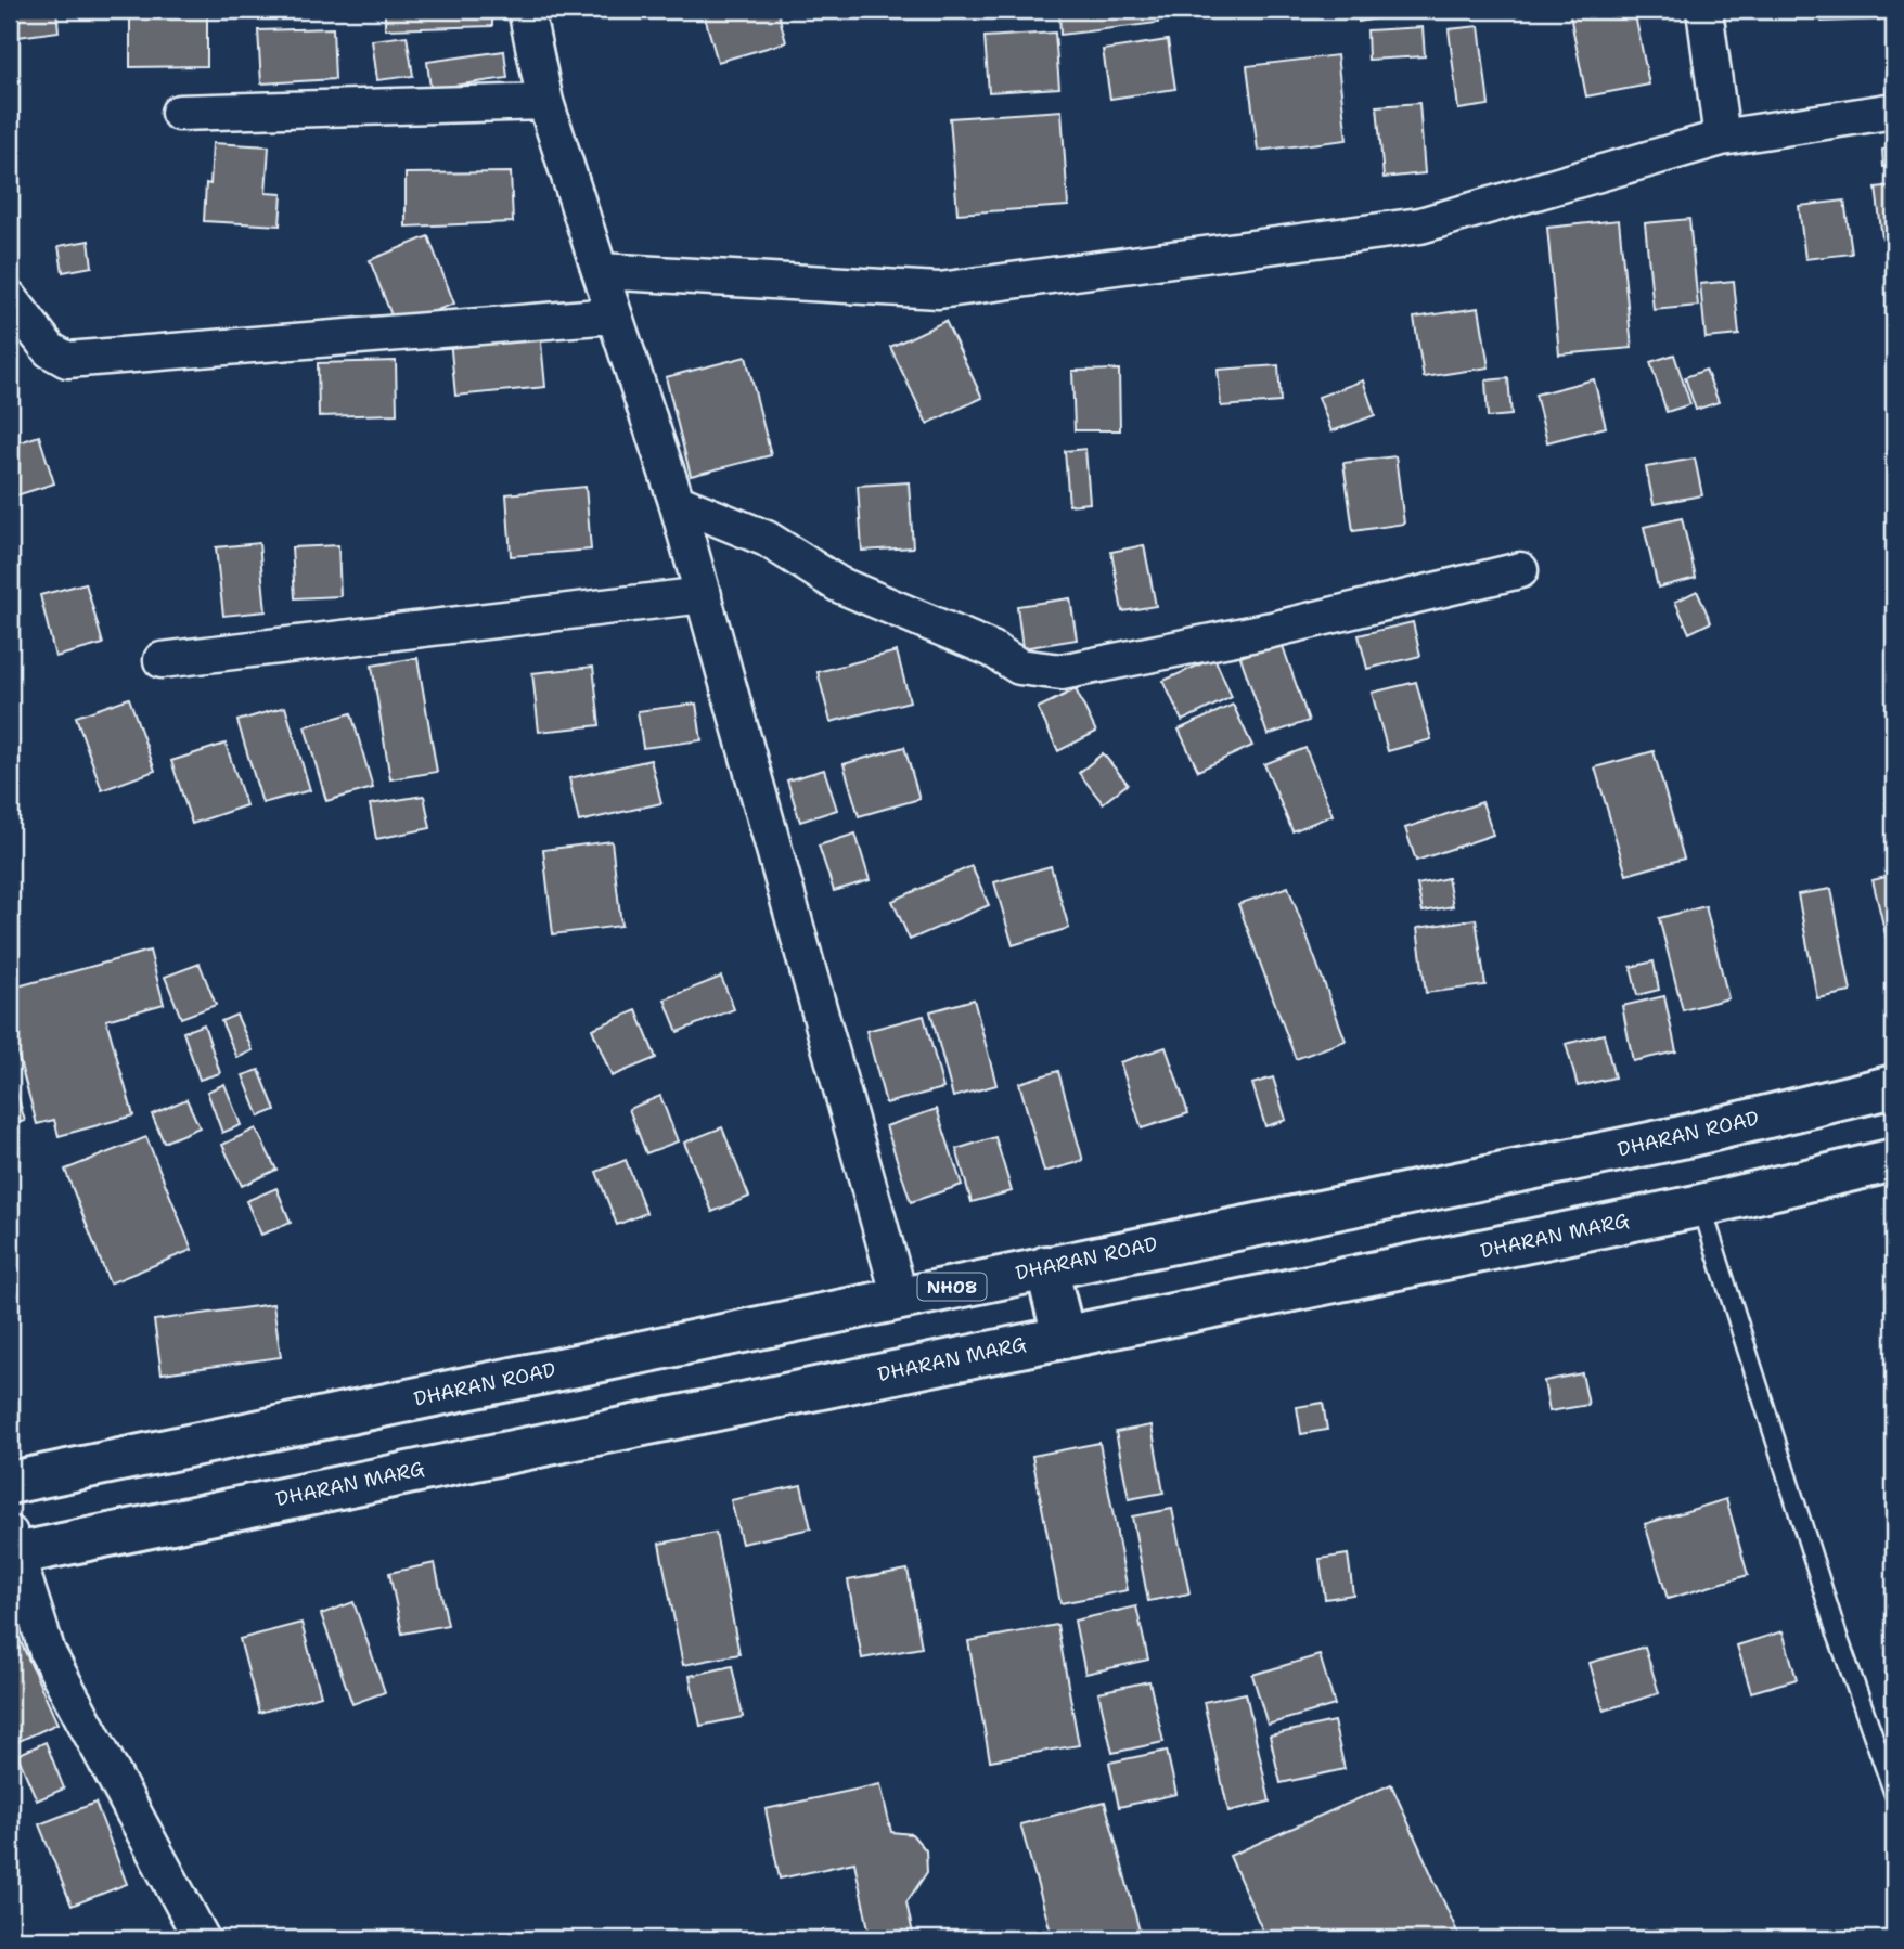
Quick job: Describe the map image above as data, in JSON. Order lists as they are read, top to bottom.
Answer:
{
  "streets": {
    "main road": ["DHARAN ROAD", "DHARAN MARG", "NH08"]
  }
}
